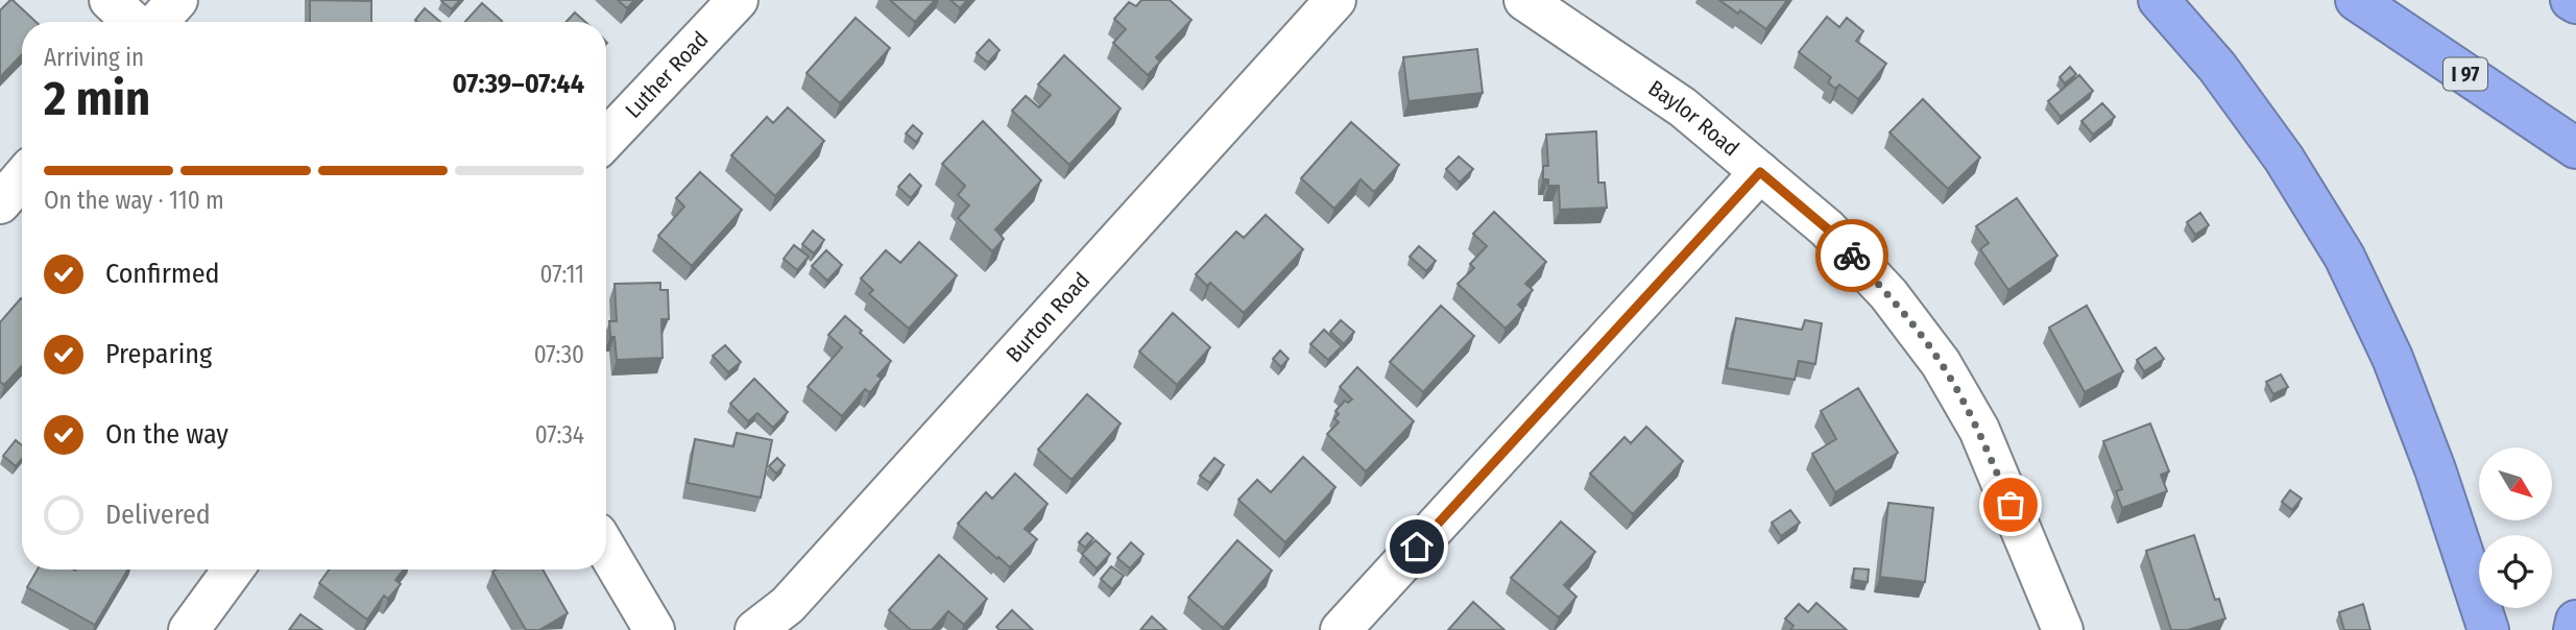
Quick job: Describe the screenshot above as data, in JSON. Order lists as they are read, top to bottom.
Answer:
{
  "streets": {
    "highway": ["I 97"],
    "street": ["Luther Road", "Baylor Road", "Burton Road"]
  },
  "north": "bottom right",
  "page": {
    "heading": ["2 min", "Arriving in", "07:39–07:44"],
    "bar": "On the way · 110 m",
    "list": [
      ["Confirmed", "07:11"],
      ["Preparing", "07:30"],
      ["On the way", "07:34"],
      "Delivered"
    ]
  }
}
